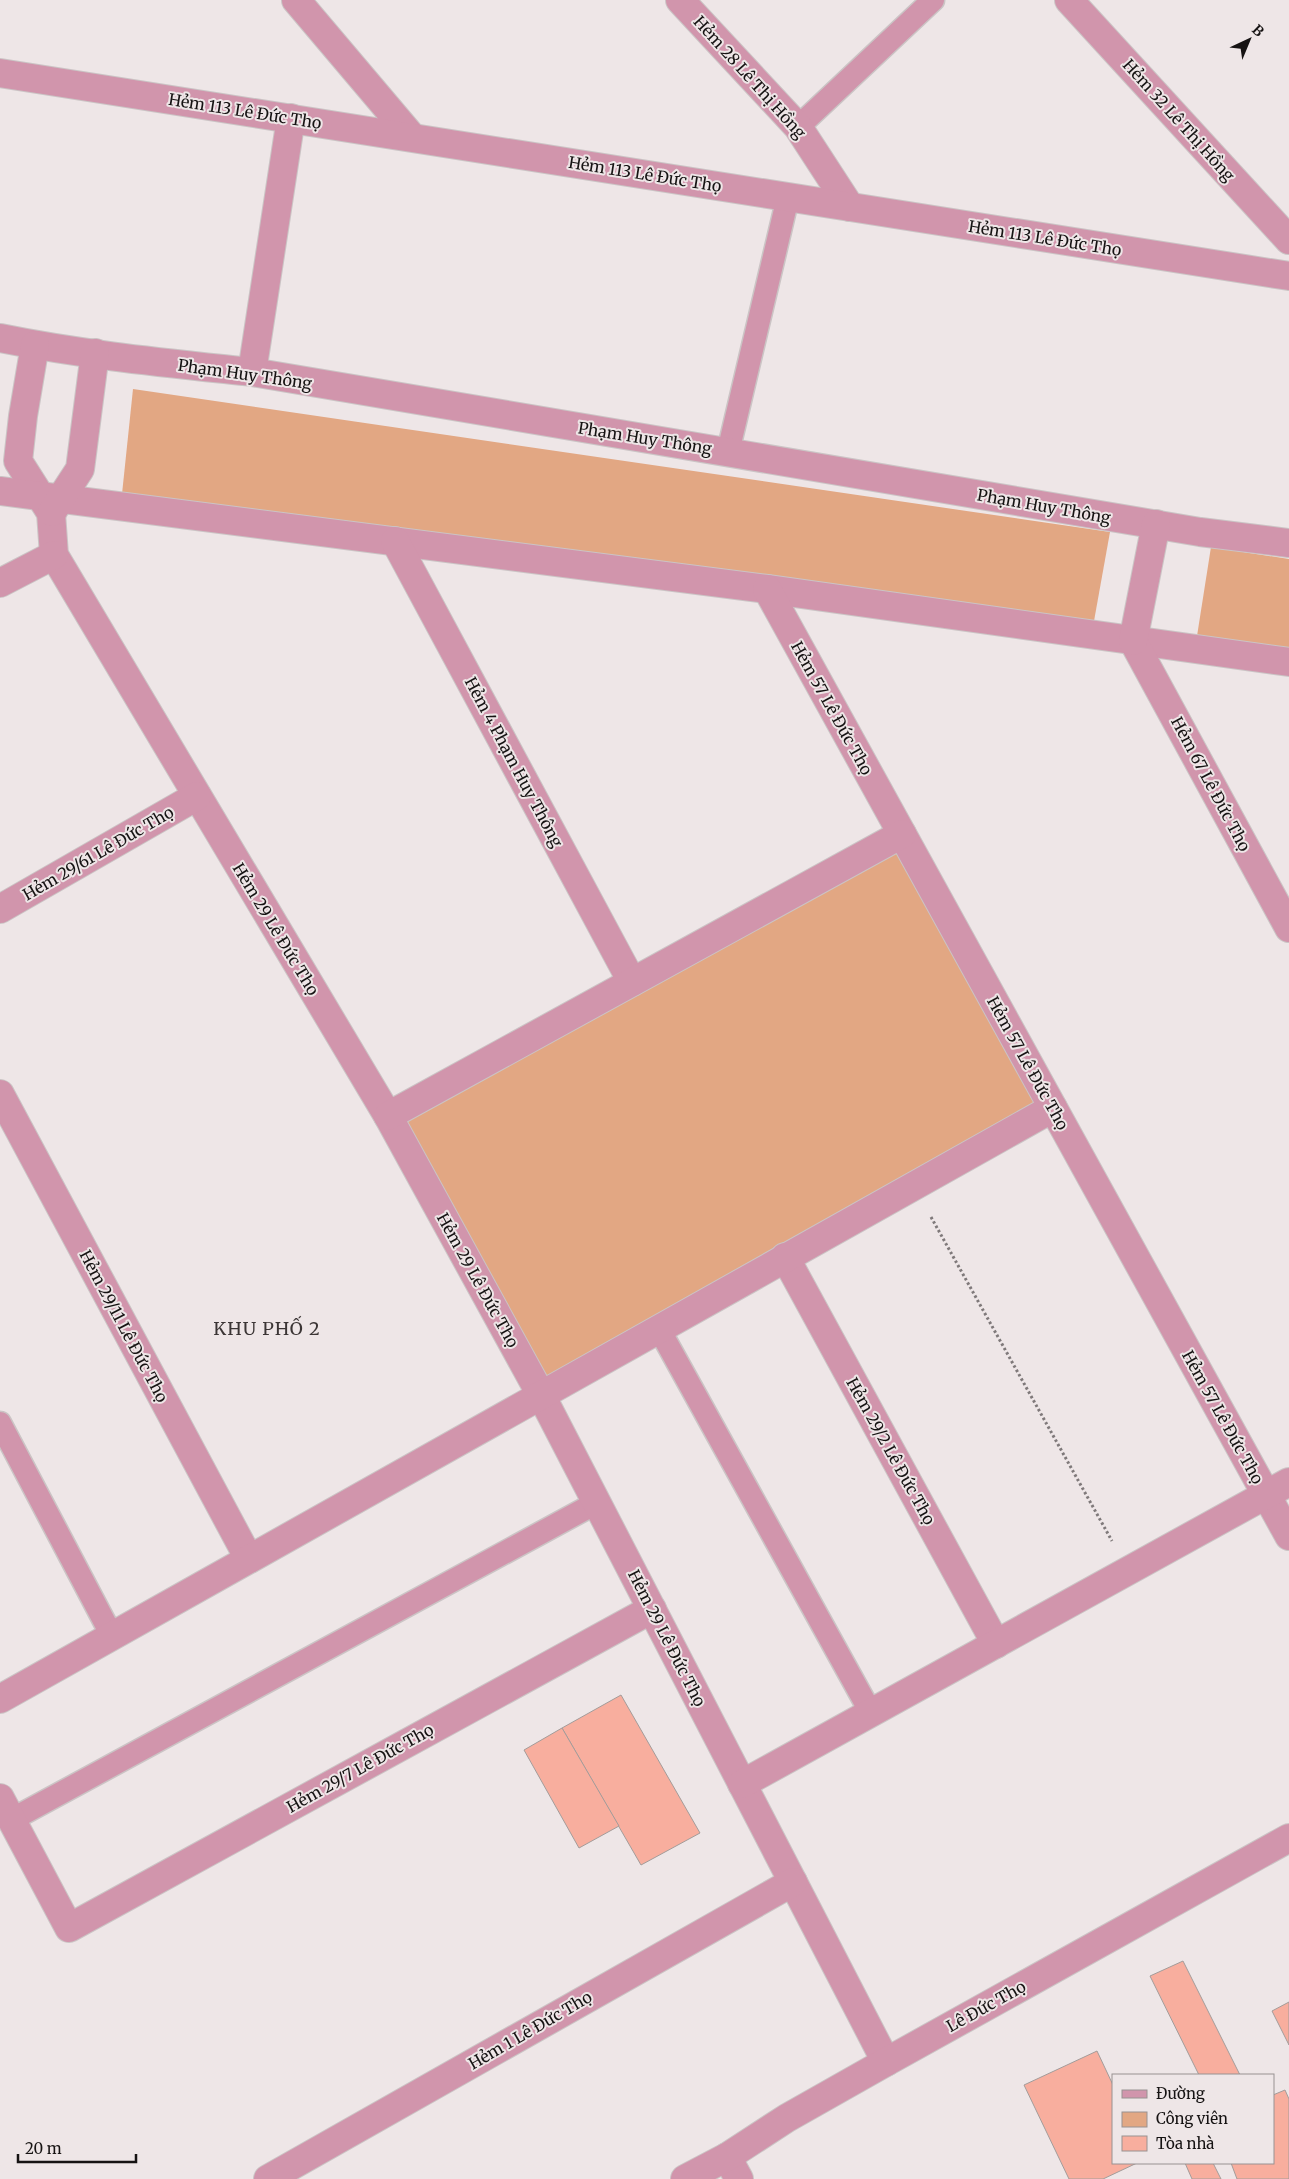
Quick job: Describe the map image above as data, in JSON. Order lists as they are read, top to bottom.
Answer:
{
  "streets": {
    "street": [
      "Hẻm 28 Lê Thị Hồng",
      "Hẻm 113 Lê Đức Thọ",
      "Hẻm 32 Lê Thị Hồng",
      "Phạm Huy Thông",
      "Hẻm 57 Lê Đức Thọ",
      "Hẻm 4 Phạm Huy Thông",
      "Hẻm 67 Lê Đức Thọ",
      "Hẻm 29/61 Lê Đức Thọ",
      "Hẻm 29 Lê Đức Thọ",
      "Hẻm 29/11 Lê Đức Thọ",
      "Hẻm 29/2 Lê Đức Thọ",
      "Hẻm 29/7 Lê Đức Thọ",
      "Lê Đức Thọ",
      "Hẻm 1 Lê Đức Thọ"
    ]
  },
  "crossings": [
    ["Hẻm 28 Lê Thị Hồng", "Hẻm 113 Lê Đức Thọ"],
    ["Hẻm 29/61 Lê Đức Thọ", "Hẻm 29 Lê Đức Thọ"],
    ["Hẻm 29 Lê Đức Thọ", "Hẻm 29/7 Lê Đức Thọ"],
    ["Hẻm 29 Lê Đức Thọ", "Lê Đức Thọ"],
    ["Hẻm 29 Lê Đức Thọ", "Hẻm 1 Lê Đức Thọ"]
  ],
  "districts": ["KHU PHỐ 2"],
  "legend": ["Đường", "Công viên", "Tòa nhà"],
  "scale_bar": "20 m",
  "north": "top right"
}
